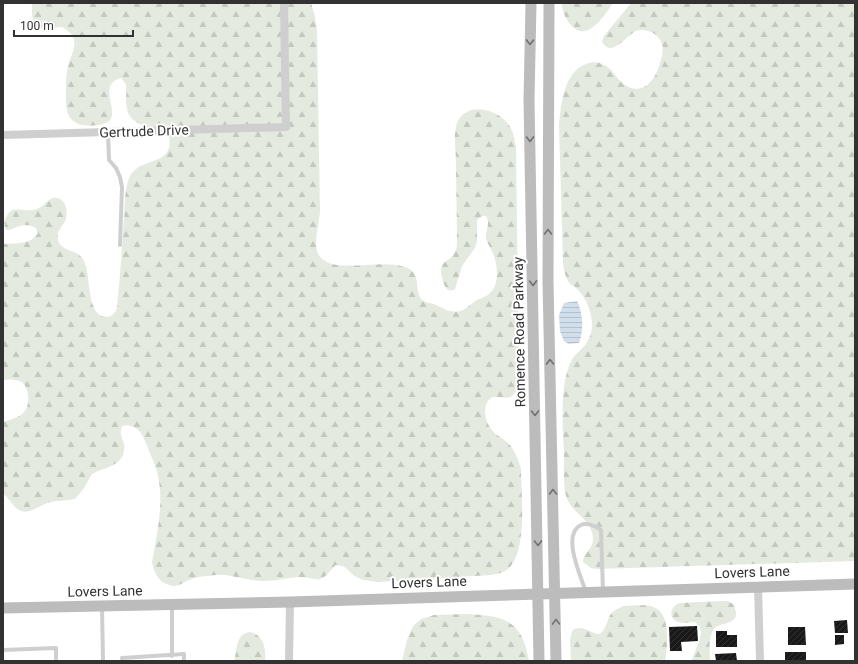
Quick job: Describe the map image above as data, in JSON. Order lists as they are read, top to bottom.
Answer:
{
  "streets": {
    "street": ["Gertrude Drive", "Romence Road Parkway", "Lovers Lane"]
  },
  "crossings": [
    ["Romence Road Parkway", "Lovers Lane"]
  ],
  "scale_bar": "100 m"
}
